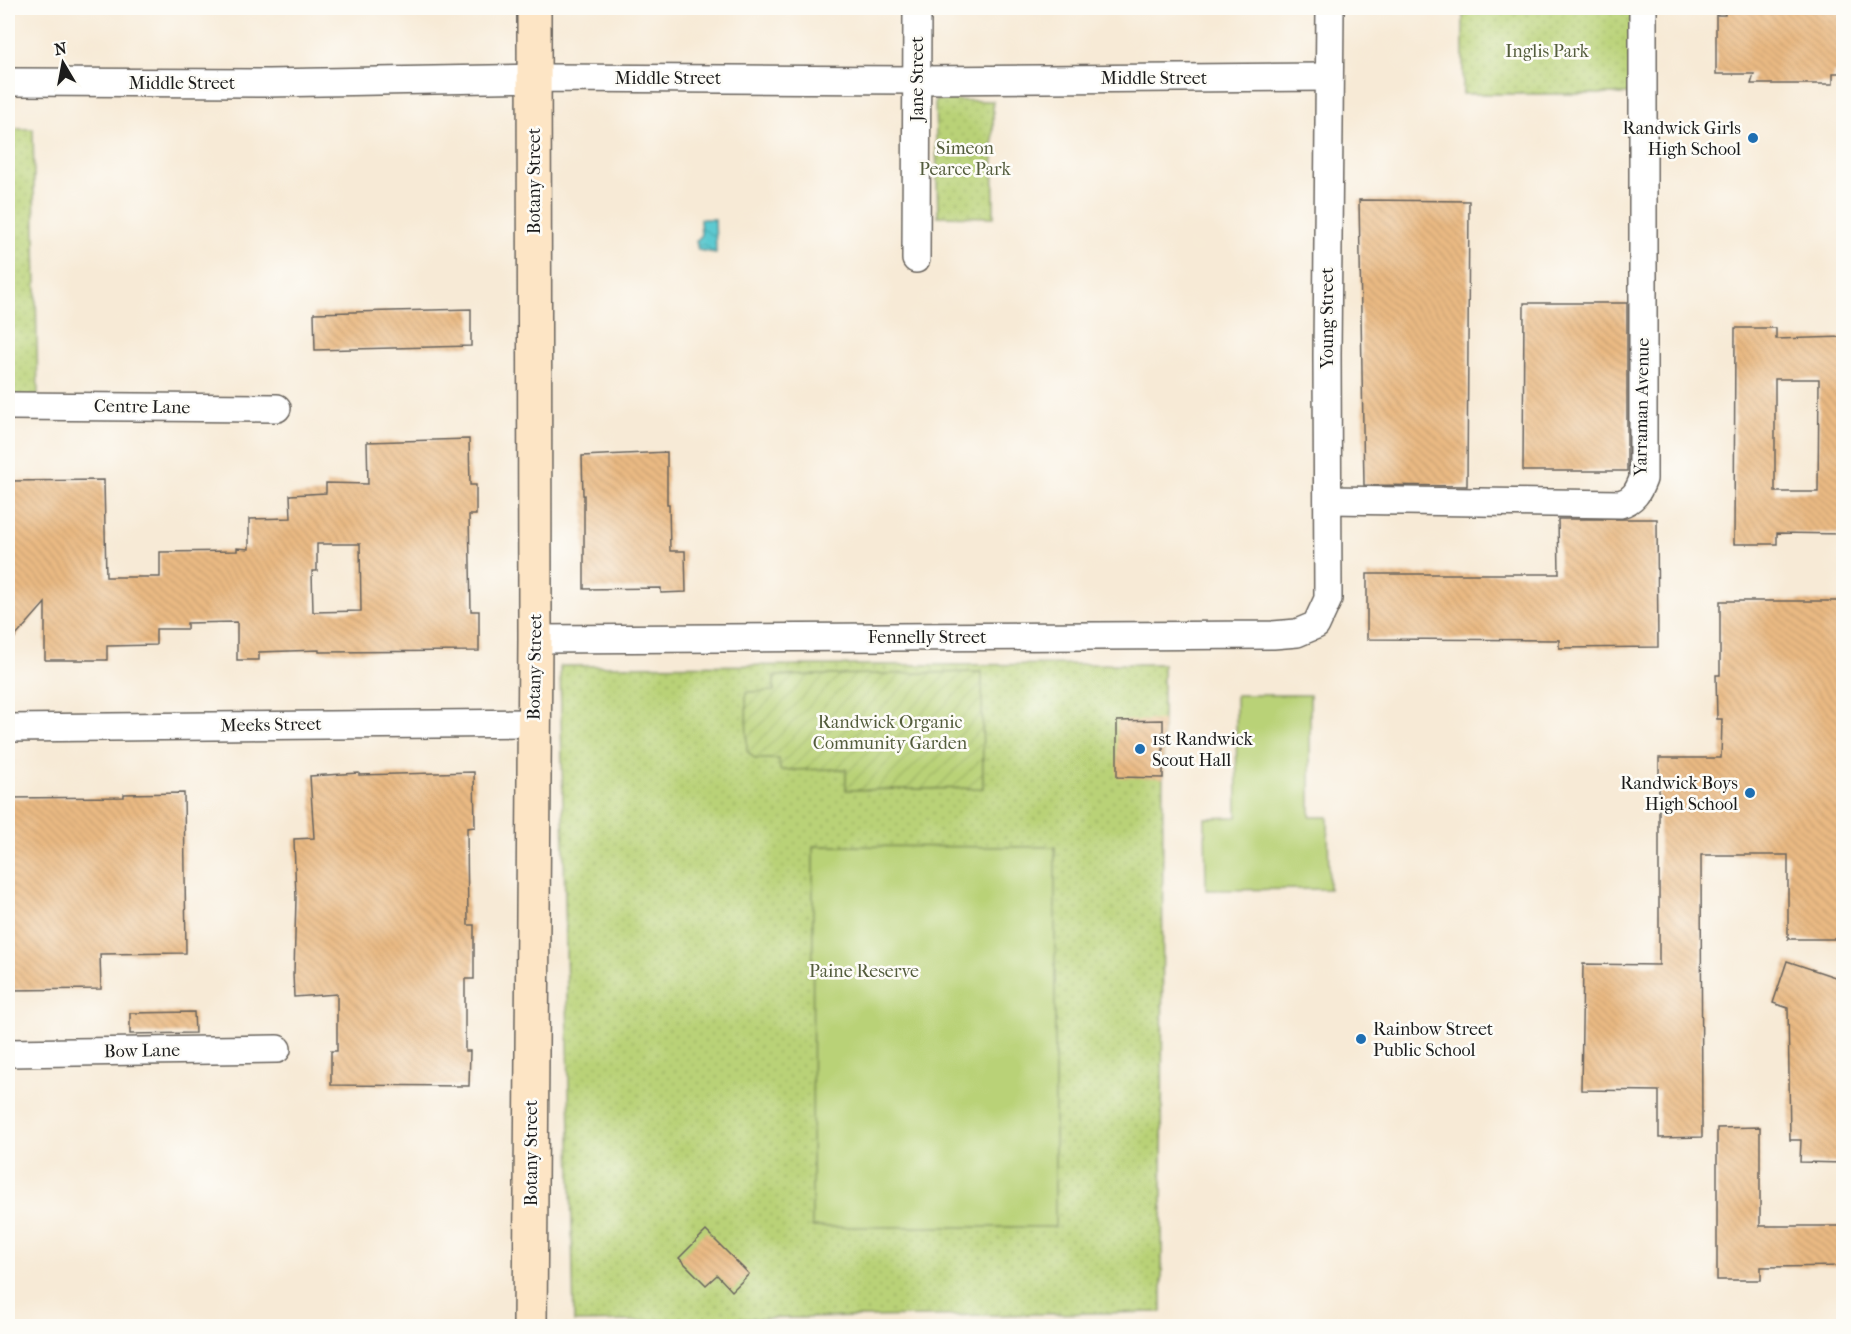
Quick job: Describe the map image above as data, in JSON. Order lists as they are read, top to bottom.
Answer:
{
  "streets": {
    "street": [
      "Middle Street",
      "Jane Street",
      "Botany Street",
      "Young Street",
      "Centre Lane",
      "Yarraman Avenue",
      "Fennelly Street",
      "Meeks Street",
      "Bow Lane"
    ]
  },
  "crossings": [
    ["Middle Street", "Jane Street"],
    ["Middle Street", "Botany Street"],
    ["Middle Street", "Young Street"],
    ["Botany Street", "Fennelly Street"],
    ["Botany Street", "Meeks Street"],
    ["Young Street", "Yarraman Avenue"],
    ["Young Street", "Fennelly Street"]
  ],
  "parks": [
    "Inglis Park",
    "Simeon Pearce Park",
    "Randwick Organic Community Garden",
    "Paine Reserve"
  ],
  "places": [
    "Randwick Girls High School",
    "1st Randwick Scout Hall",
    "Randwick Boys High School",
    "Rainbow Street Public School"
  ],
  "north": "top"
}
